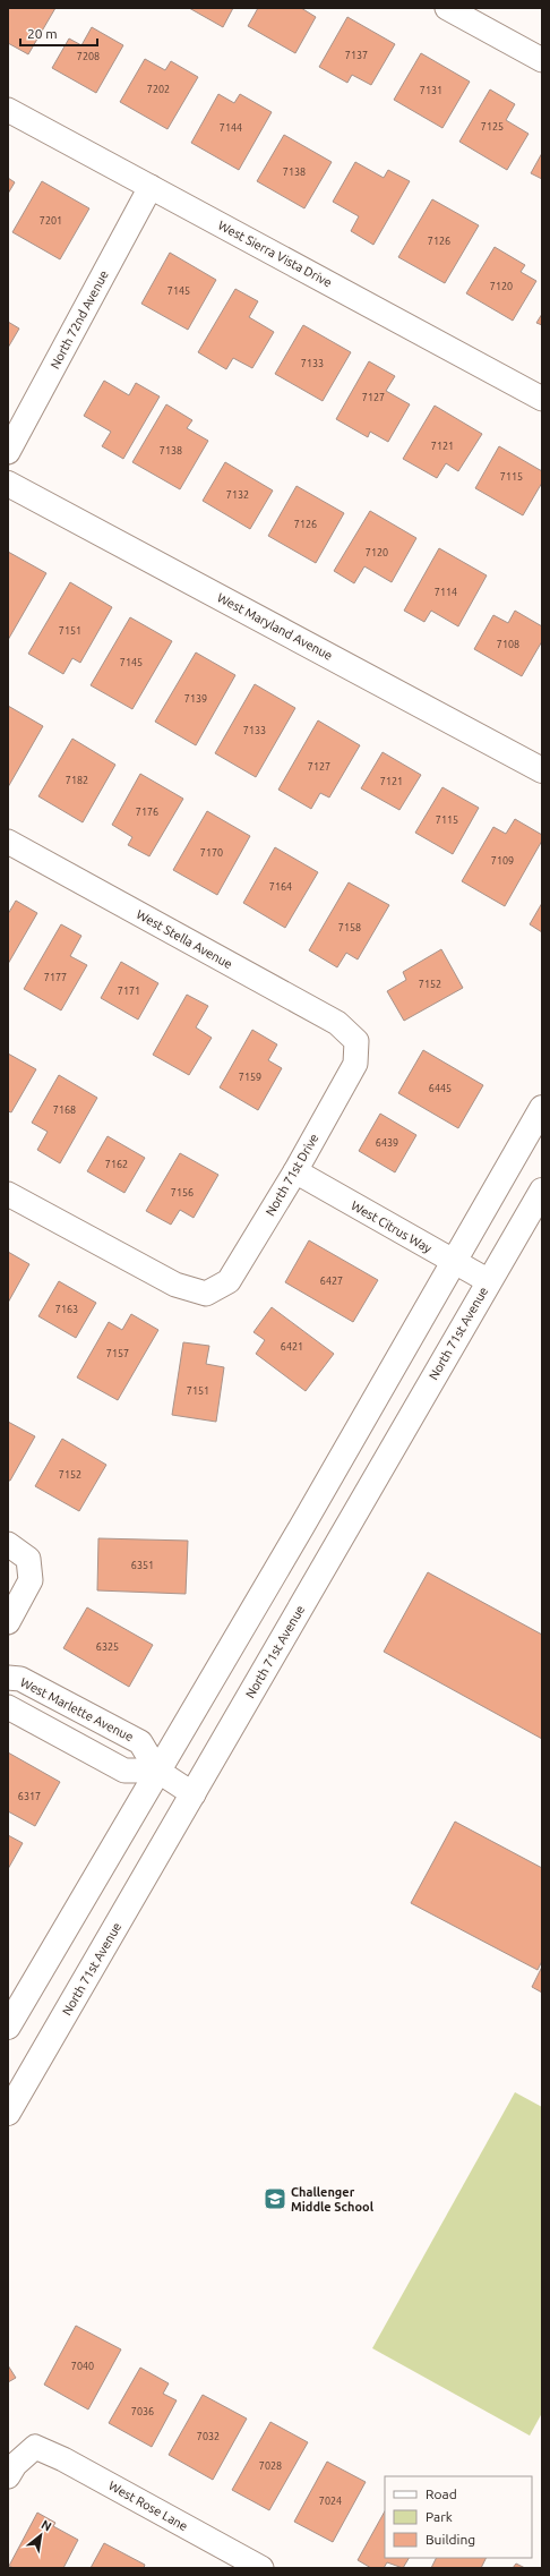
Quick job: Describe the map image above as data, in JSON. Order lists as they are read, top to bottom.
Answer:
{
  "streets": {
    "street": [
      "West Sierra Vista Drive",
      "North 72nd Avenue",
      "West Maryland Avenue",
      "West Stella Avenue",
      "North 71st Drive",
      "West Citrus Way",
      "North 71st Avenue",
      "West Marlette Avenue",
      "West Rose Lane"
    ]
  },
  "crossings": [
    ["West Sierra Vista Drive", "North 72nd Avenue"],
    ["West Stella Avenue", "North 71st Drive"],
    ["North 71st Drive", "West Citrus Way"],
    ["West Citrus Way", "North 71st Avenue"],
    ["North 71st Avenue", "West Marlette Avenue"]
  ],
  "places": {
    "school or university": ["Challenger Middle School"]
  },
  "house_numbers": [
    "7137",
    "7208",
    "7202",
    "7131",
    "7125",
    "7144",
    "7138",
    "7201",
    "7126",
    "7120",
    "7145",
    "7133",
    "7127",
    "7121",
    "7138",
    "7115",
    "7132",
    "7126",
    "7120",
    "7114",
    "7151",
    "7108",
    "7145",
    "7139",
    "7133",
    "7127",
    "7182",
    "7121",
    "7176",
    "7115",
    "7170",
    "7109",
    "7164",
    "7158",
    "7177",
    "7152",
    "7171",
    "7159",
    "6445",
    "7168",
    "6439",
    "7162",
    "7156",
    "6427",
    "7163",
    "6421",
    "7157",
    "7151",
    "7152",
    "6351",
    "6325",
    "6317",
    "7040",
    "7036",
    "7032",
    "7028",
    "7024"
  ],
  "legend": ["Road", "Park", "Building"],
  "scale_bar": "20 m",
  "north": "top right"
}
